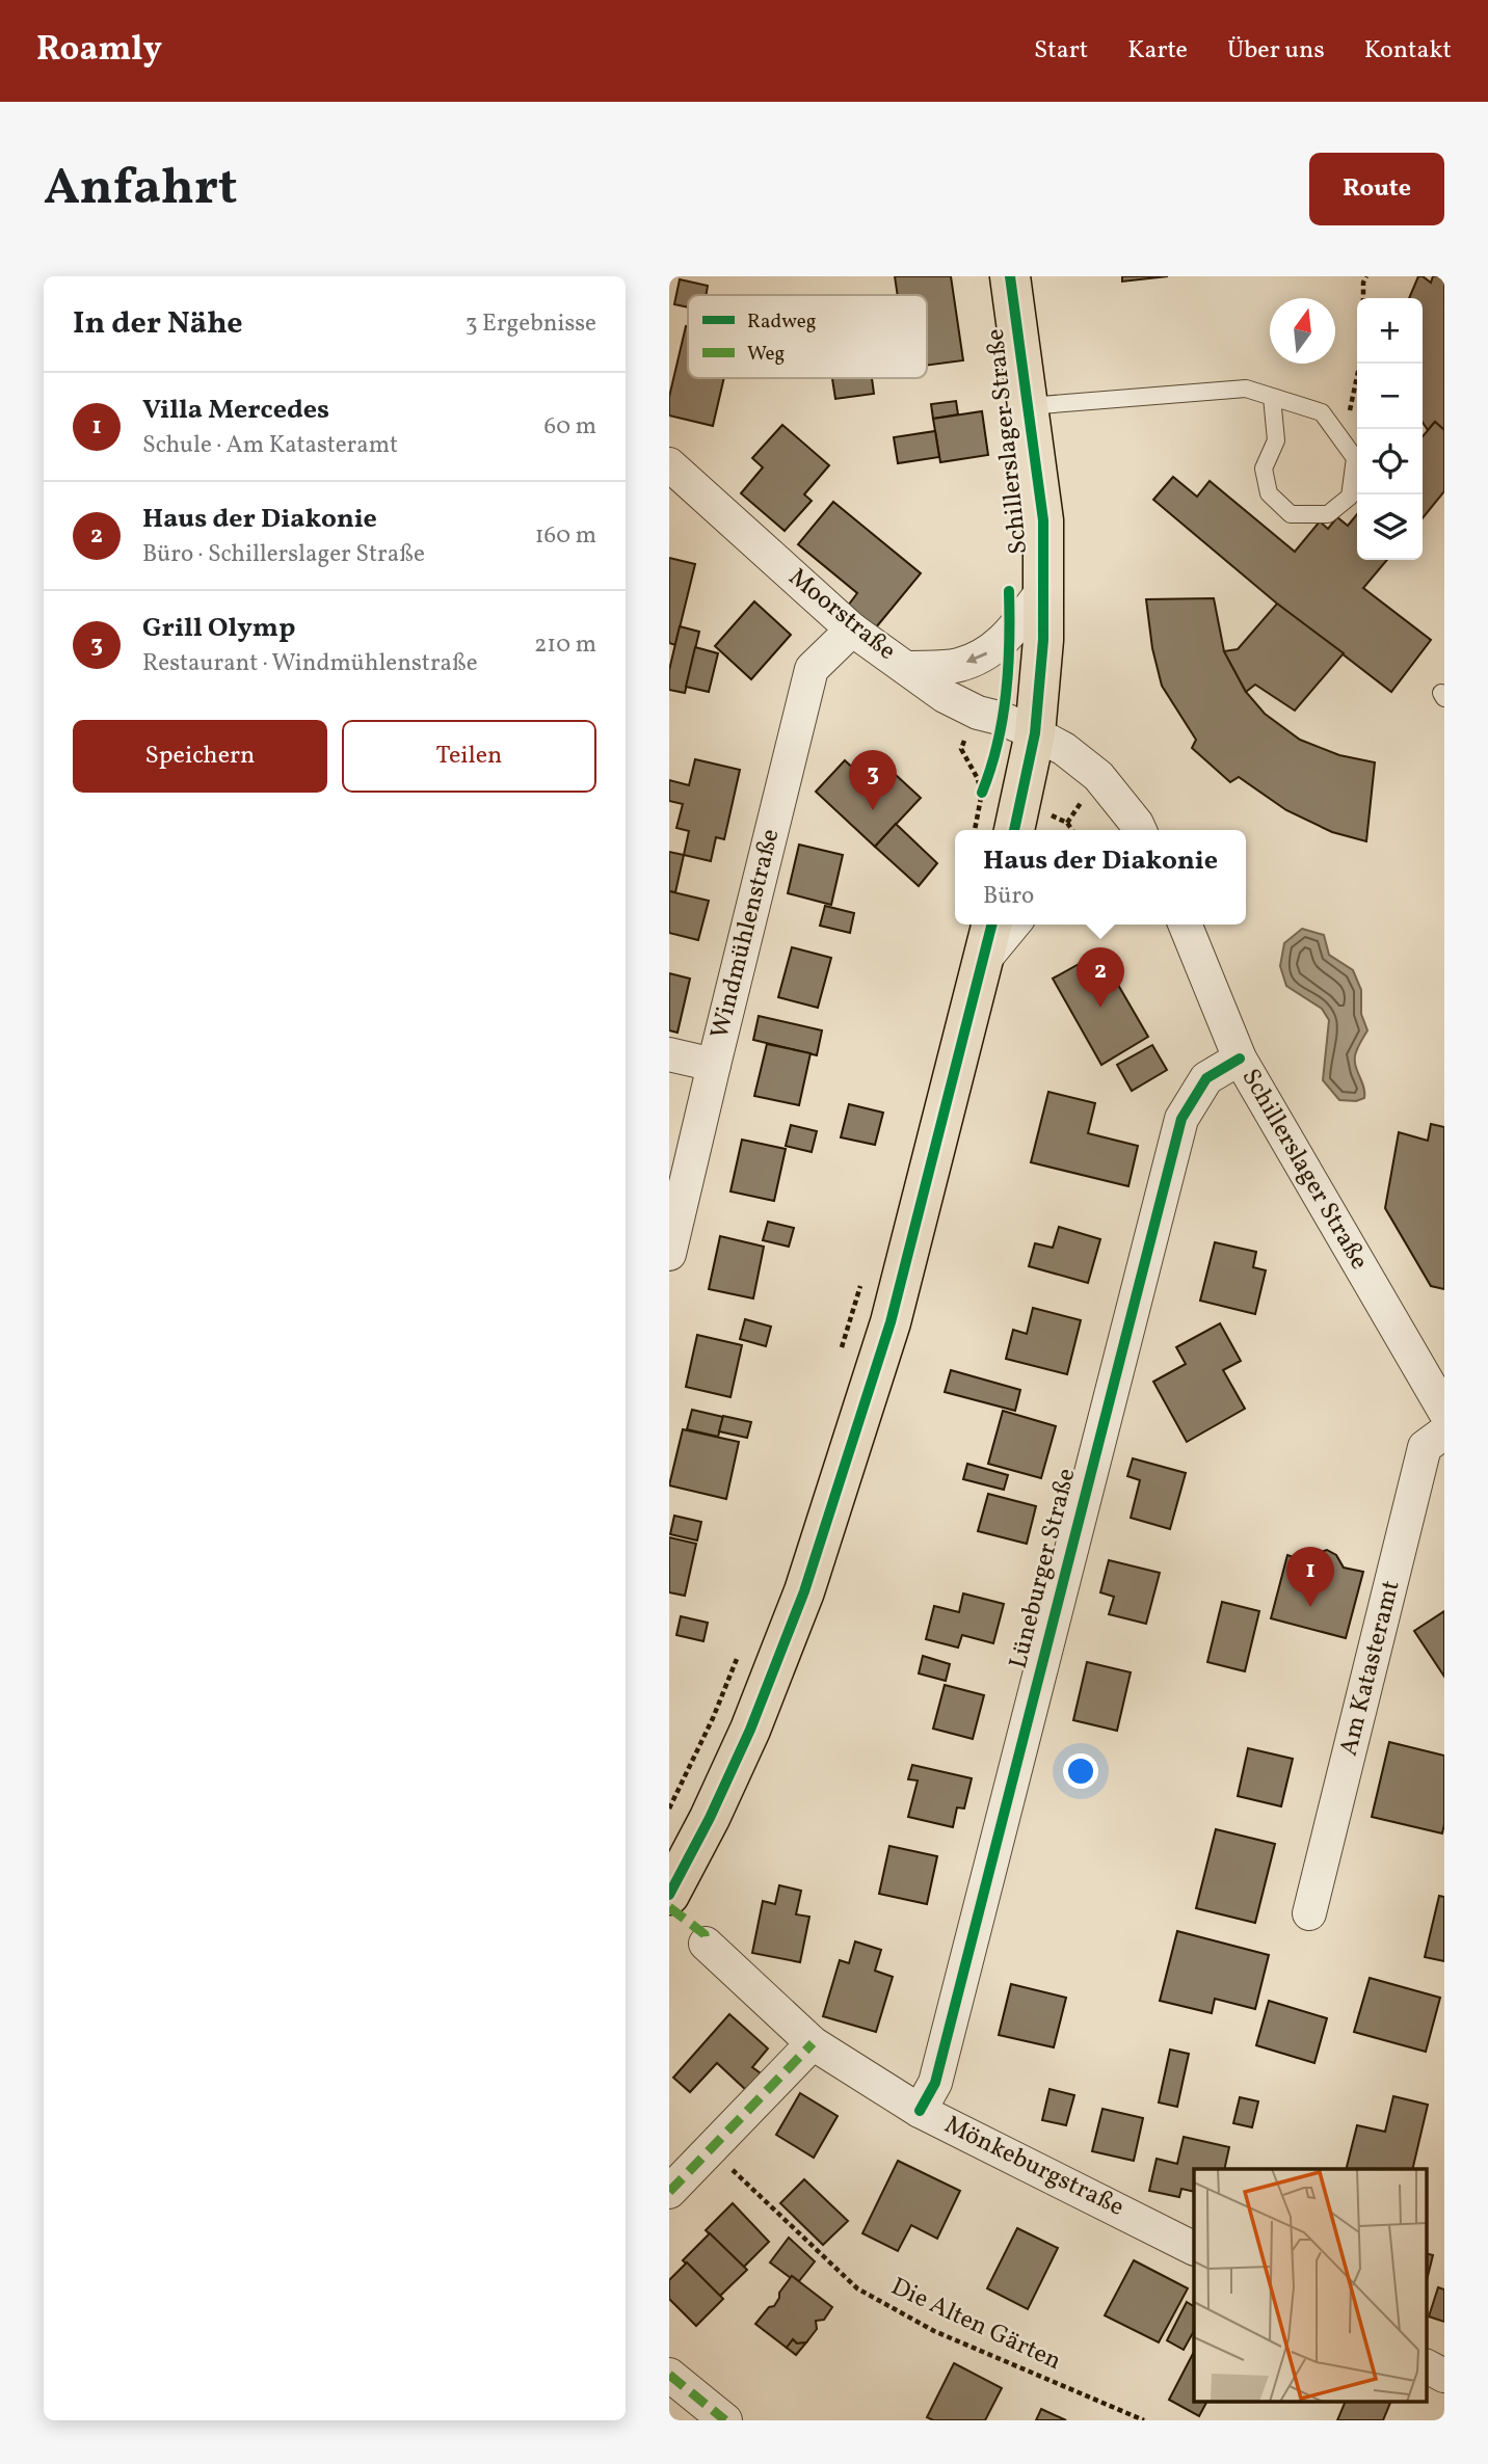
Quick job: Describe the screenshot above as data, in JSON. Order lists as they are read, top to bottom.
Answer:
{
  "streets": {
    "main road": ["Schillerslager Straße"],
    "street": [
      "Moorstraße",
      "Windmühlenstraße",
      "Lüneburger Straße",
      "Am Katasteramt",
      "Mönkeburgstraße"
    ],
    "path": ["Die Alten Gärten"]
  },
  "crossings": [
    ["Schillerslager Straße", "Moorstraße"],
    ["Schillerslager Straße", "Lüneburger Straße"],
    ["Moorstraße", "Windmühlenstraße"],
    ["Lüneburger Straße", "Mönkeburgstraße"]
  ],
  "legend": ["Radweg", "Weg"],
  "north": "top",
  "page": {
    "header": "Roamly",
    "nav": [
      "Start",
      "Karte",
      "Über uns",
      "Kontakt"
    ],
    "buttons": [
      "Route",
      ["Speichern", "Teilen"]
    ],
    "title": "Anfahrt",
    "heading": ["In der Nähe", "3 Ergebnisse"],
    "map_buttons": ["+", "−"],
    "list": [
      {
        "mark": "1",
        "name": "Villa Mercedes",
        "note": "Schule · Am Katasteramt",
        "value": "60 m"
      },
      {
        "mark": "2",
        "name": "Haus der Diakonie",
        "note": "Büro · Schillerslager Straße",
        "value": "160 m"
      },
      {
        "mark": "3",
        "name": "Grill Olymp",
        "note": "Restaurant · Windmühlenstraße",
        "value": "210 m"
      }
    ],
    "pins": ["3", "2", "1"],
    "popup": ["Haus der Diakonie", "Büro"]
  }
}
